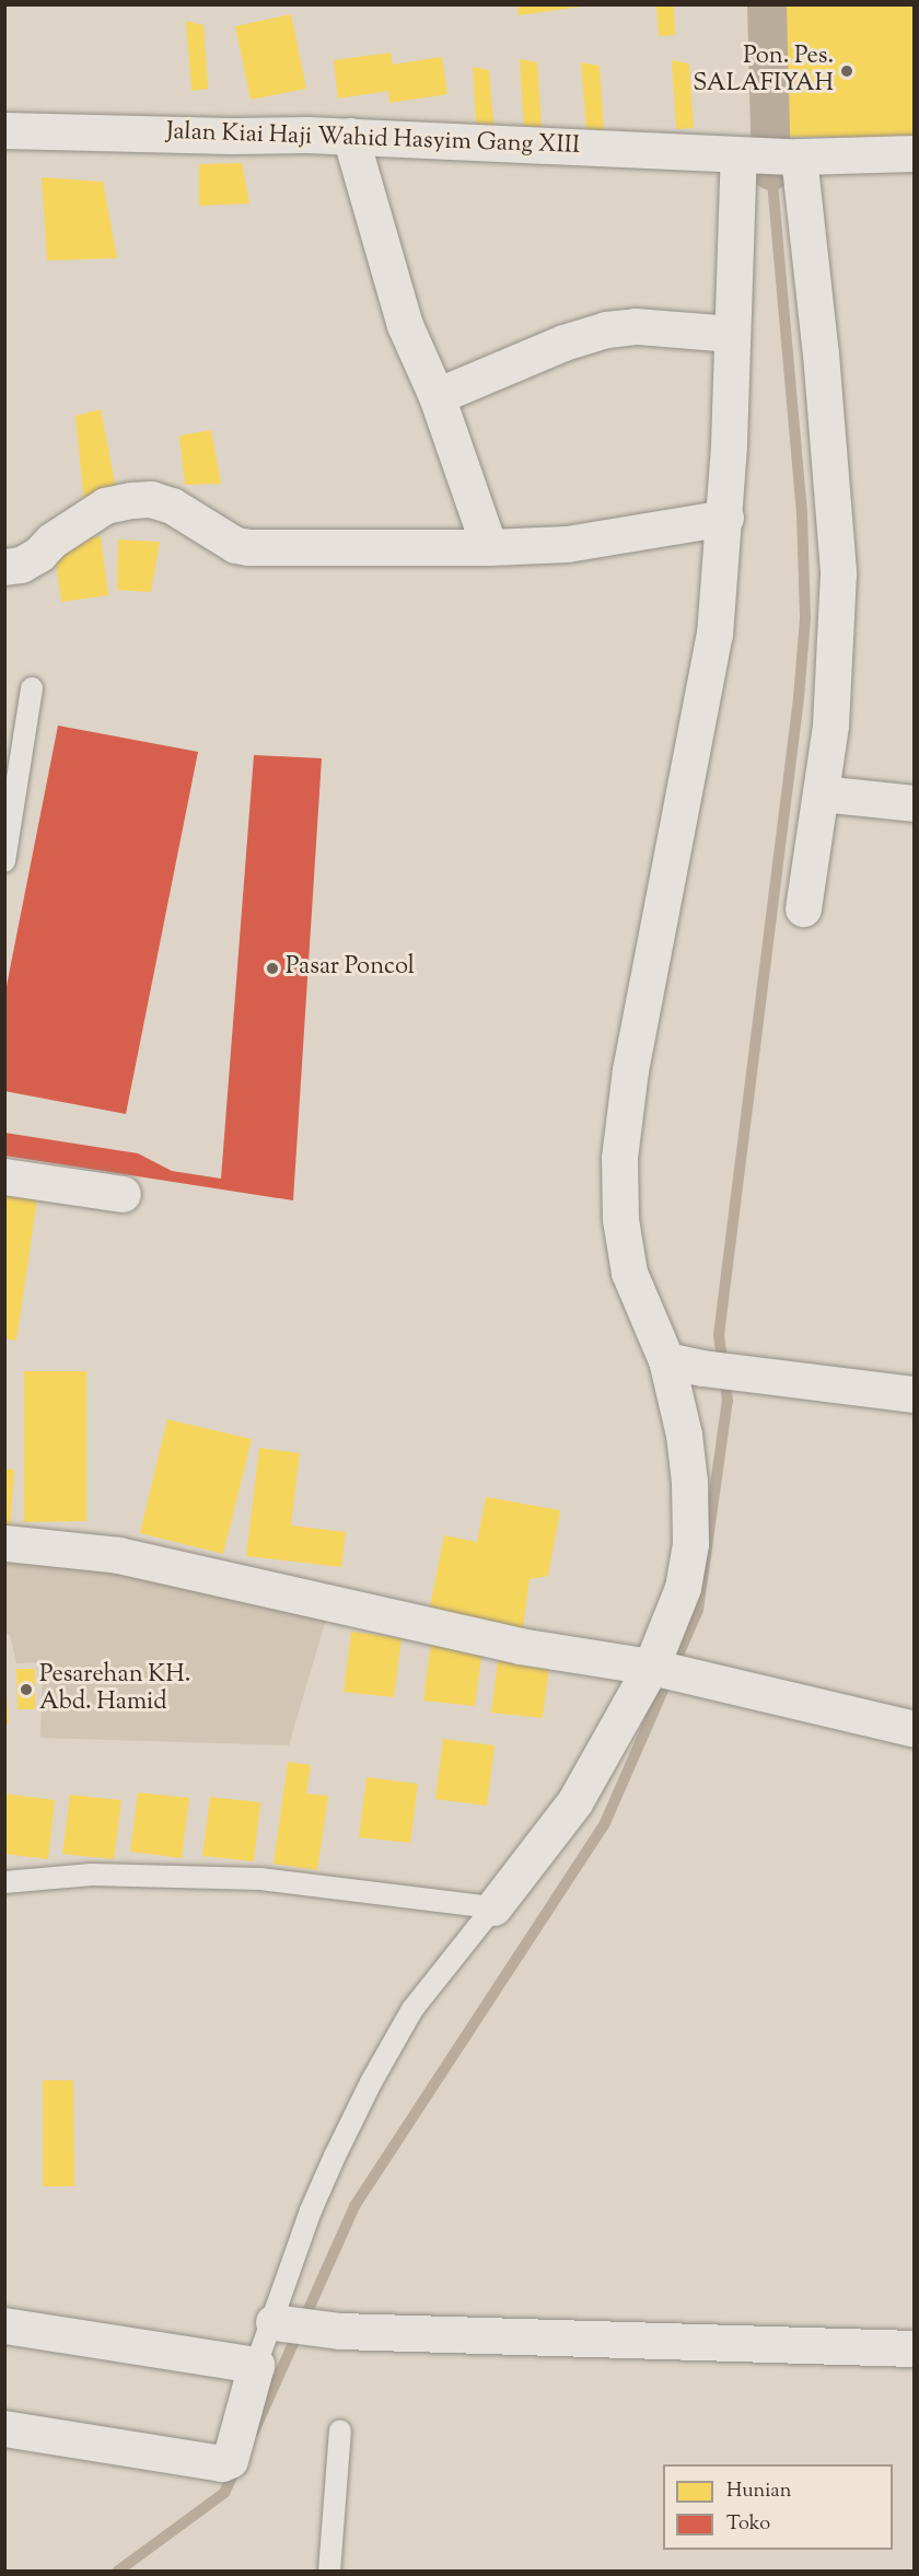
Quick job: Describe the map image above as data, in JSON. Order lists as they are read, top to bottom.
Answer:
{
  "streets": {
    "street": ["Jalan Kiai Haji Wahid Hasyim Gang XIII"]
  },
  "places": ["Pon. Pes. SALAFIYAH", "Pasar Poncol", "Pesarehan KH. Abd. Hamid"],
  "legend": ["Hunian", "Toko"]
}
